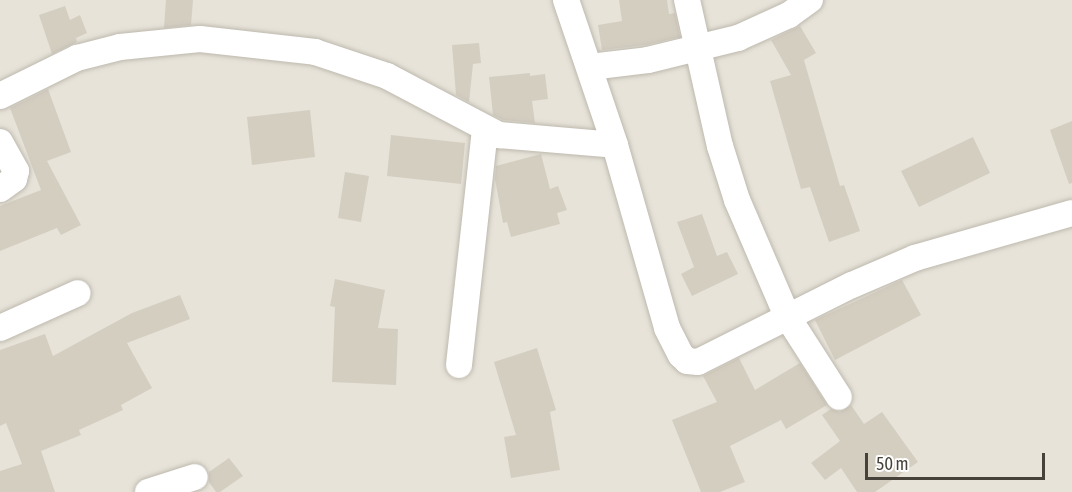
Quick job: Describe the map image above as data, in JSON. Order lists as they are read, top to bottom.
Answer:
{
  "scale_bar": "50 m"
}
